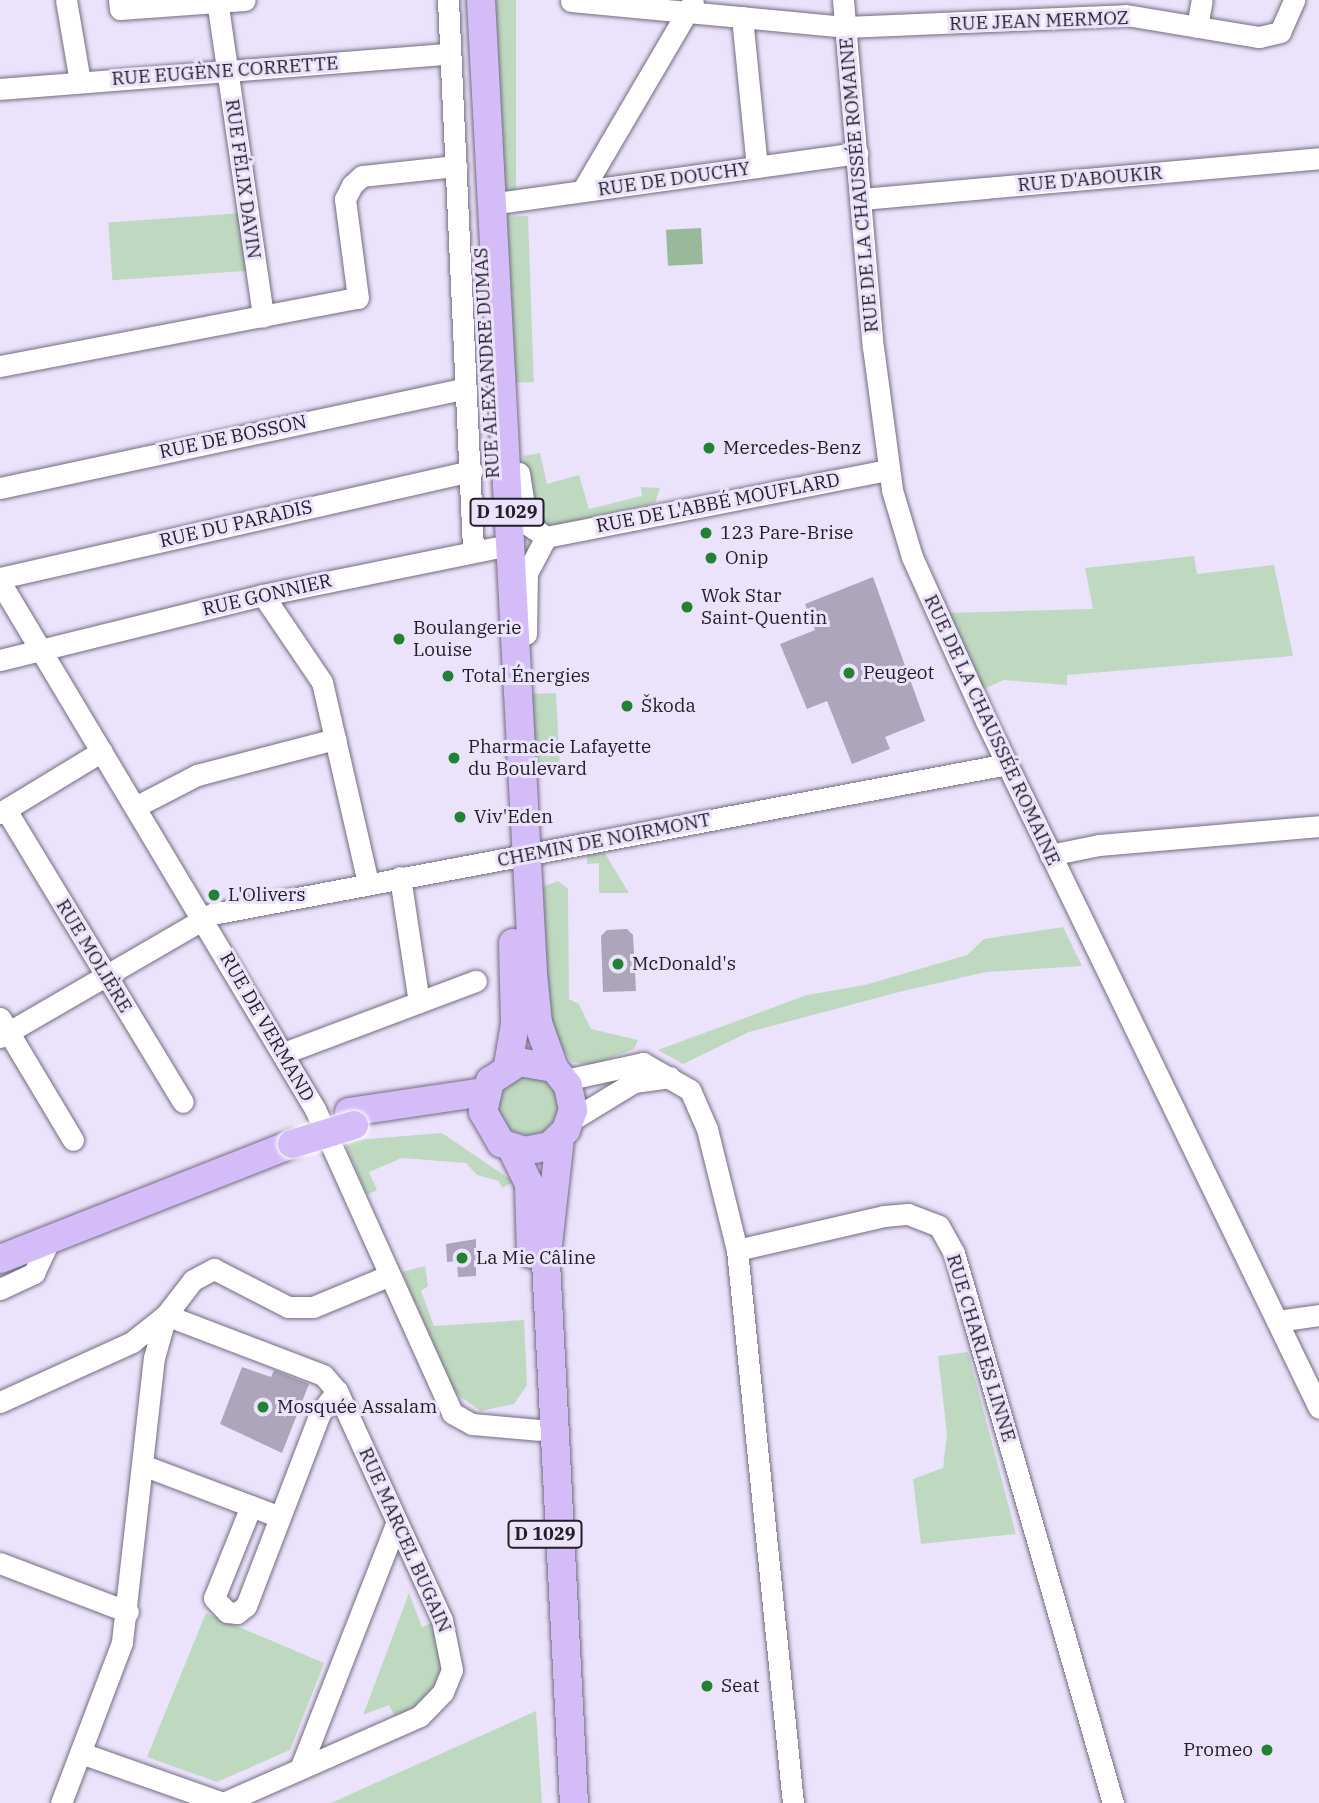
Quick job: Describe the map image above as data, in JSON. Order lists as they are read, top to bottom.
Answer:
{
  "streets": {
    "main road": ["RUE ALEXANDRE DUMAS", "D 1029"],
    "street": [
      "RUE JEAN MERMOZ",
      "RUE EUGÈNE CORRETTE",
      "RUE FÉLIX DAVIN",
      "RUE DE DOUCHY",
      "RUE D'ABOUKIR",
      "RUE DE LA CHAUSSÉE ROMAINE",
      "RUE DE BOSSON",
      "RUE DE L'ABBÉ MOUFLARD",
      "RUE DU PARADIS",
      "RUE GONNIER",
      "CHEMIN DE NOIRMONT",
      "RUE MOLIÈRE",
      "RUE DE VERMAND",
      "RUE CHARLES LINNE",
      "RUE MARCEL BUGAIN"
    ]
  },
  "crossings": [
    ["RUE JEAN MERMOZ", "RUE DE LA CHAUSSÉE ROMAINE"],
    ["RUE EUGÈNE CORRETTE", "RUE FÉLIX DAVIN"],
    ["RUE EUGÈNE CORRETTE", "RUE ALEXANDRE DUMAS"],
    ["RUE DE DOUCHY", "RUE DE LA CHAUSSÉE ROMAINE"],
    ["RUE DE DOUCHY", "RUE ALEXANDRE DUMAS"],
    ["RUE DE DOUCHY", "D 1029"],
    ["RUE D'ABOUKIR", "RUE DE LA CHAUSSÉE ROMAINE"],
    ["RUE DE LA CHAUSSÉE ROMAINE", "RUE DE L'ABBÉ MOUFLARD"],
    ["RUE DE LA CHAUSSÉE ROMAINE", "CHEMIN DE NOIRMONT"],
    ["RUE ALEXANDRE DUMAS", "RUE DE BOSSON"],
    ["RUE ALEXANDRE DUMAS", "D 1029"],
    ["RUE ALEXANDRE DUMAS", "RUE DU PARADIS"],
    ["RUE ALEXANDRE DUMAS", "RUE GONNIER"],
    ["RUE ALEXANDRE DUMAS", "CHEMIN DE NOIRMONT"],
    ["D 1029", "CHEMIN DE NOIRMONT"],
    ["D 1029", "RUE DE VERMAND"],
    ["RUE DU PARADIS", "RUE DE VERMAND"],
    ["RUE GONNIER", "RUE DE VERMAND"],
    ["CHEMIN DE NOIRMONT", "RUE MOLIÈRE"],
    ["CHEMIN DE NOIRMONT", "RUE DE VERMAND"]
  ],
  "places": [
    "Mercedes-Benz",
    "123 Pare-Brise",
    "Onip",
    "Wok Star Saint-Quentin",
    "Boulangerie Louise",
    "Peugeot",
    "Total Énergies",
    "Škoda",
    "Pharmacie Lafayette du Boulevard",
    "Viv'Eden",
    "L'Olivers",
    "McDonald's",
    "La Mie Câline",
    "Mosquée Assalam",
    "Seat",
    "Promeo"
  ]
}
